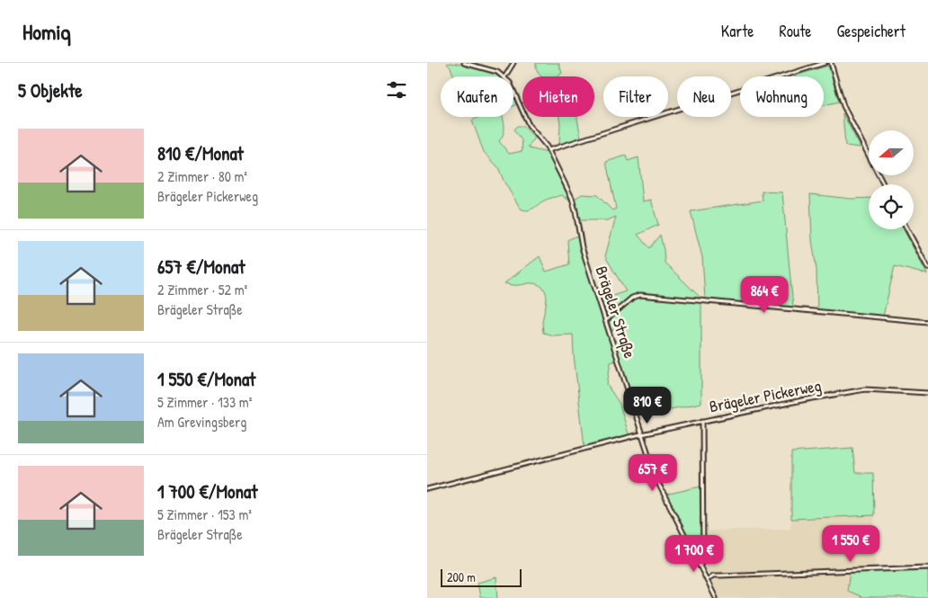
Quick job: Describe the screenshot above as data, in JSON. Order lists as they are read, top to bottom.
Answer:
{
  "streets": {
    "street": ["Brägeler Straße", "Brägeler Pickerweg"]
  },
  "crossings": [
    ["Brägeler Straße", "Brägeler Pickerweg"]
  ],
  "scale_bar": "200 m",
  "north": "left",
  "page": {
    "header": "Homiq",
    "nav": ["Karte", "Route", "Gespeichert"],
    "heading": "5 Objekte",
    "chip": [
      "Kaufen",
      "Mieten",
      "Filter",
      "Neu",
      "Wohnung"
    ],
    "list": [
      {
        "name": "810 €/Monat",
        "note": "2 Zimmer · 80 m² · Brägeler Pickerweg"
      },
      {
        "name": "657 €/Monat",
        "note": "2 Zimmer · 52 m² · Brägeler Straße"
      },
      {
        "name": "1 550 €/Monat",
        "note": "5 Zimmer · 133 m² · Am Grevingsberg"
      },
      {
        "name": "1 700 €/Monat",
        "note": "5 Zimmer · 153 m² · Brägeler Straße"
      }
    ],
    "price": [
      "864 €",
      "810 €",
      "657 €",
      "1 550 €",
      "1 700 €"
    ],
    "scale": "200 m"
  }
}
